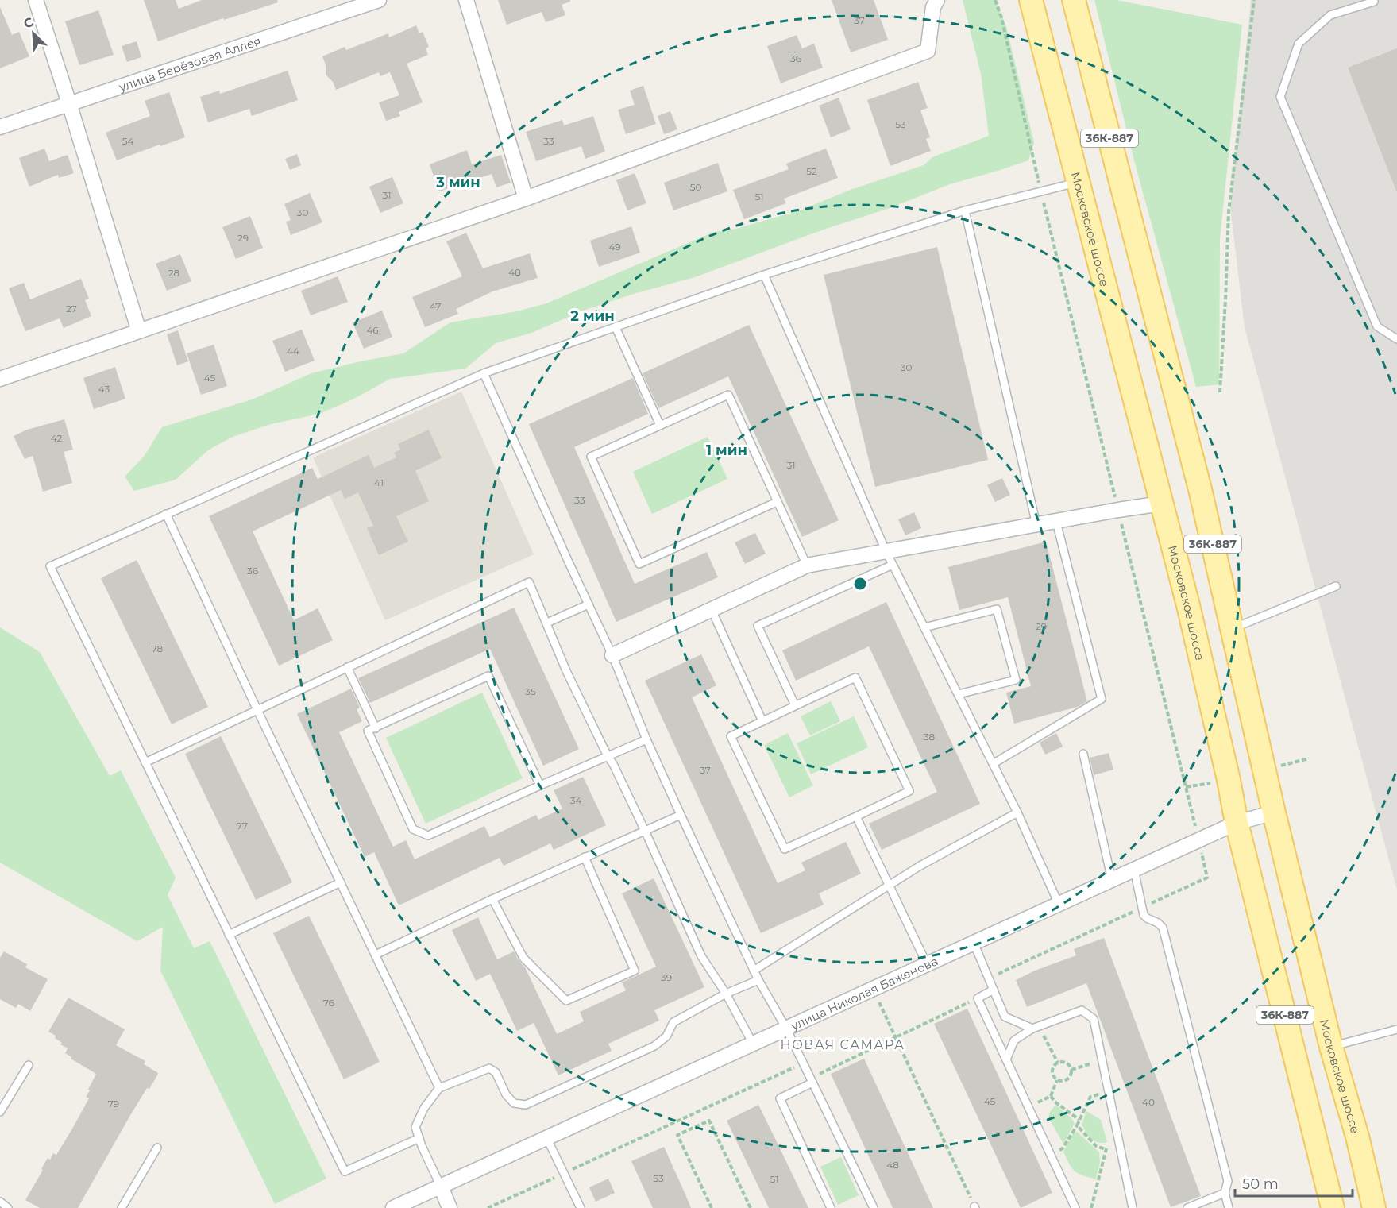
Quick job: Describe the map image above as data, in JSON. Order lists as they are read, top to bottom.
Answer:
{
  "streets": {
    "main road": ["36К-887", "Московское шоссе"],
    "street": ["улица Берёзовая Аллея", "улица Николая Баженова"]
  },
  "crossings": [
    ["Московское шоссе", "улица Николая Баженова"]
  ],
  "districts": ["НОВАЯ САМАРА"],
  "house_numbers": [
    "37",
    "36",
    "53",
    "54",
    "33",
    "52",
    "50",
    "31",
    "51",
    "30",
    "29",
    "49",
    "48",
    "28",
    "47",
    "27",
    "46",
    "44",
    "30",
    "45",
    "43",
    "42",
    "31",
    "41",
    "33",
    "36",
    "29",
    "78",
    "35",
    "38",
    "37",
    "34",
    "77",
    "39",
    "76",
    "45",
    "40",
    "79",
    "48",
    "53",
    "51"
  ],
  "scale_bar": "50 m",
  "north": "top left",
  "rings": ["3 мин", "2 мин", "1 мин"]
}
